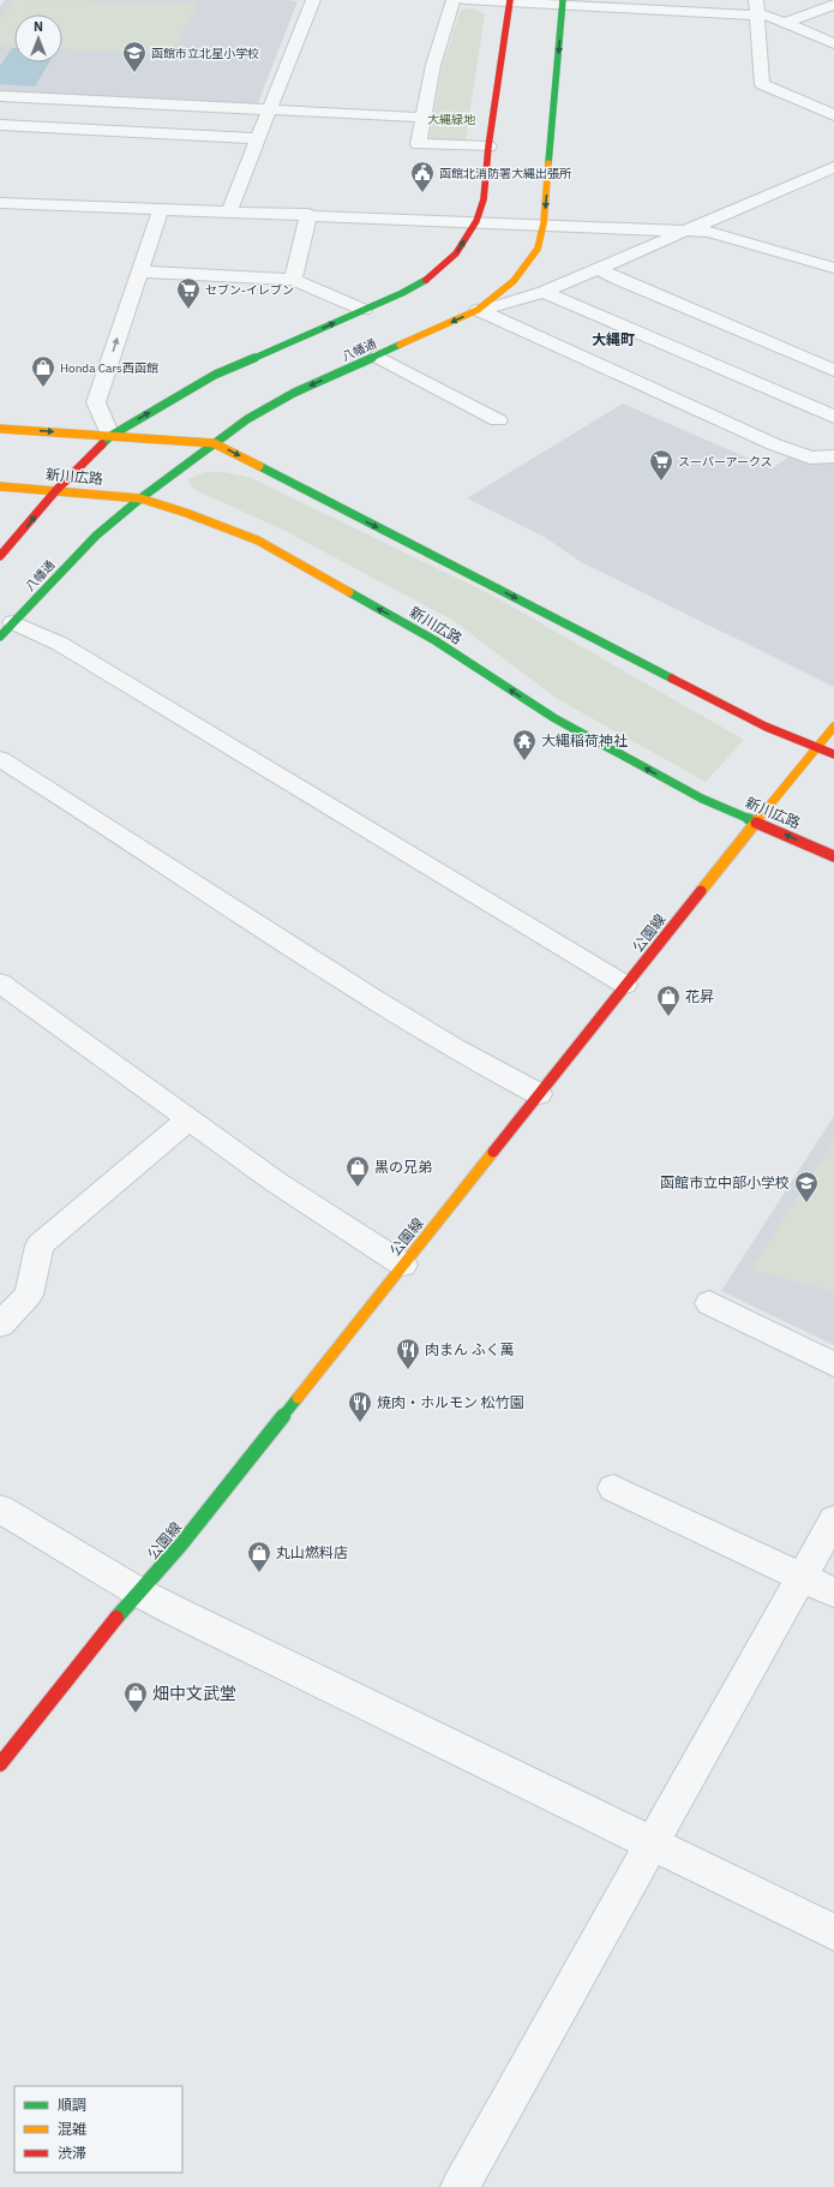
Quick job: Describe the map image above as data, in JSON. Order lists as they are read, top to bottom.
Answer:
{
  "streets": {
    "street": ["八幡通", "新川広路", "公園線"]
  },
  "crossings": [
    ["八幡通", "新川広路"],
    ["新川広路", "公園線"]
  ],
  "districts": ["大縄町"],
  "parks": ["大縄緑地"],
  "places": {
    "school or university": ["函館市立北星小学校", "函館市立中部小学校"],
    "public building": ["函館北消防署大縄出張所"],
    "supermarket": ["セブン-イレブン", "スーパーアークス"],
    "shop": [
      "Honda Cars西函館",
      "花昇",
      "黒の兄弟",
      "丸山燃料店",
      "畑中文武堂"
    ],
    "temple": ["大縄稲荷神社"],
    "restaurant": ["肉まん ふく萬", "焼肉・ホルモン 松竹園"]
  },
  "legend": ["順調", "混雑", "渋滞"],
  "north": "top"
}
